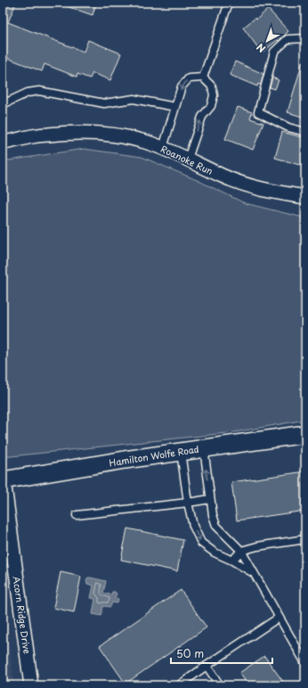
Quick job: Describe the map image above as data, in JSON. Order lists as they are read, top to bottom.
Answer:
{
  "streets": {
    "street": ["Roanoke Run", "Hamilton Wolfe Road", "Acorn Ridge Drive"]
  },
  "crossings": [
    ["Hamilton Wolfe Road", "Acorn Ridge Drive"]
  ],
  "scale_bar": "50 m",
  "north": "bottom left"
}
